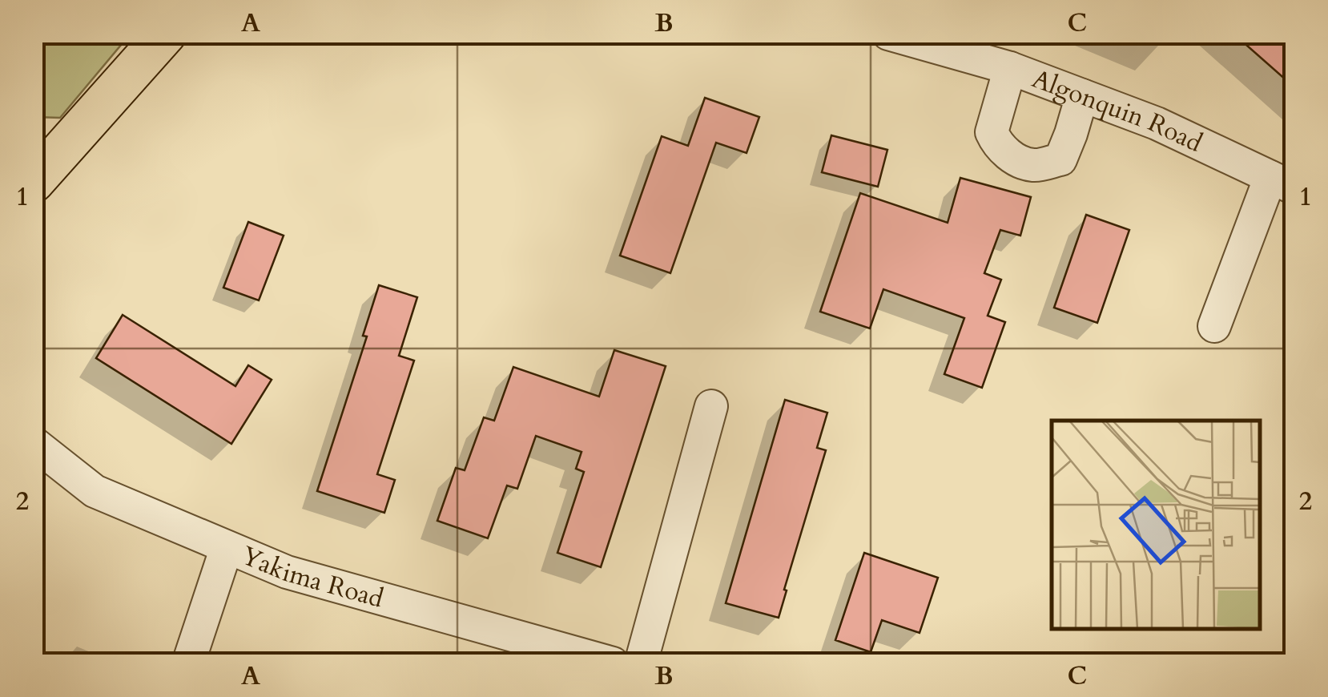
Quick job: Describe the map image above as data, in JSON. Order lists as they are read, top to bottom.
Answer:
{
  "streets": {
    "street": ["Algonquin Road", "Yakima Road"]
  },
  "grid": {
    "columns": ["A", "B", "C"],
    "rows": ["1", "2"]
  }
}
